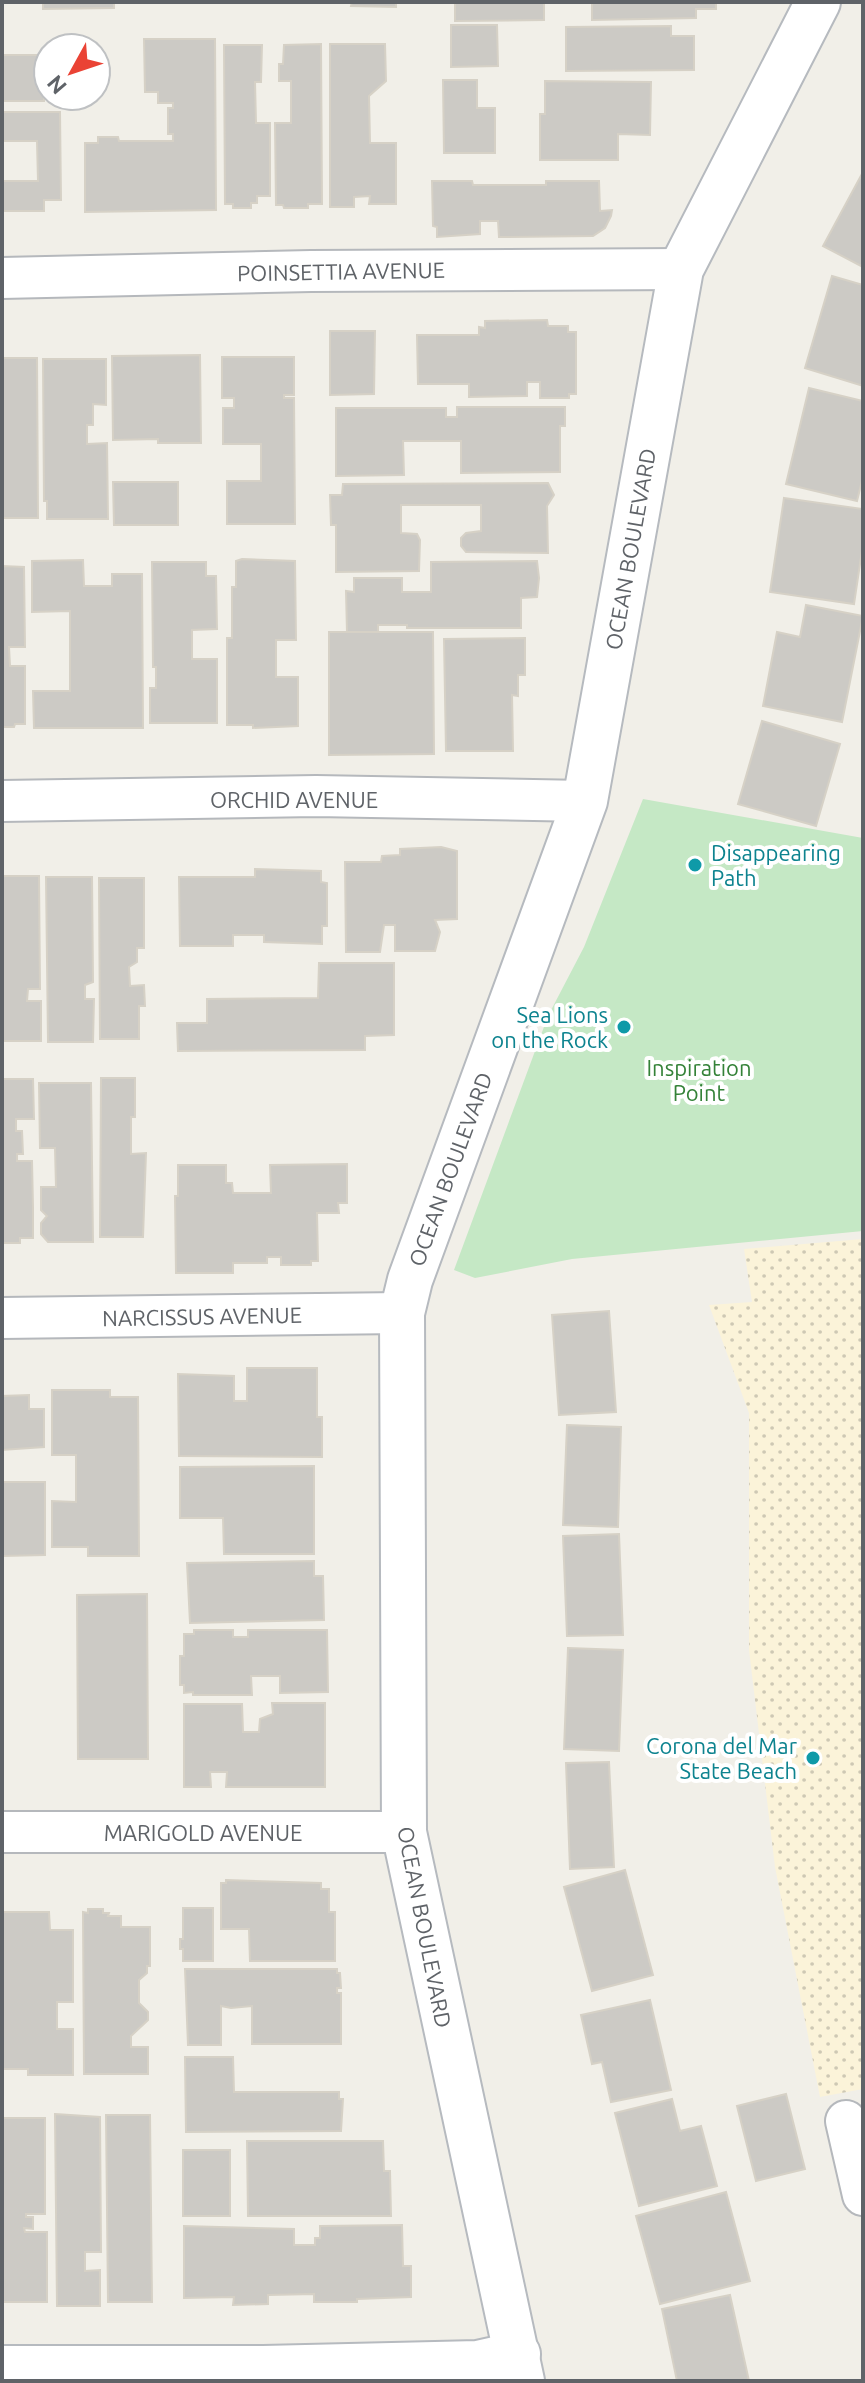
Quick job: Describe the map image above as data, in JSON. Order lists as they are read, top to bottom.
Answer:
{
  "streets": {
    "street": [
      "POINSETTIA AVENUE",
      "OCEAN BOULEVARD",
      "ORCHID AVENUE",
      "NARCISSUS AVENUE",
      "MARIGOLD AVENUE"
    ]
  },
  "crossings": [
    ["POINSETTIA AVENUE", "OCEAN BOULEVARD"],
    ["OCEAN BOULEVARD", "ORCHID AVENUE"],
    ["OCEAN BOULEVARD", "NARCISSUS AVENUE"],
    ["OCEAN BOULEVARD", "MARIGOLD AVENUE"]
  ],
  "parks": ["Inspiration Point"],
  "places": ["Disappearing Path", "Sea Lions on the Rock", "Corona del Mar State Beach"],
  "north": "bottom left"
}
